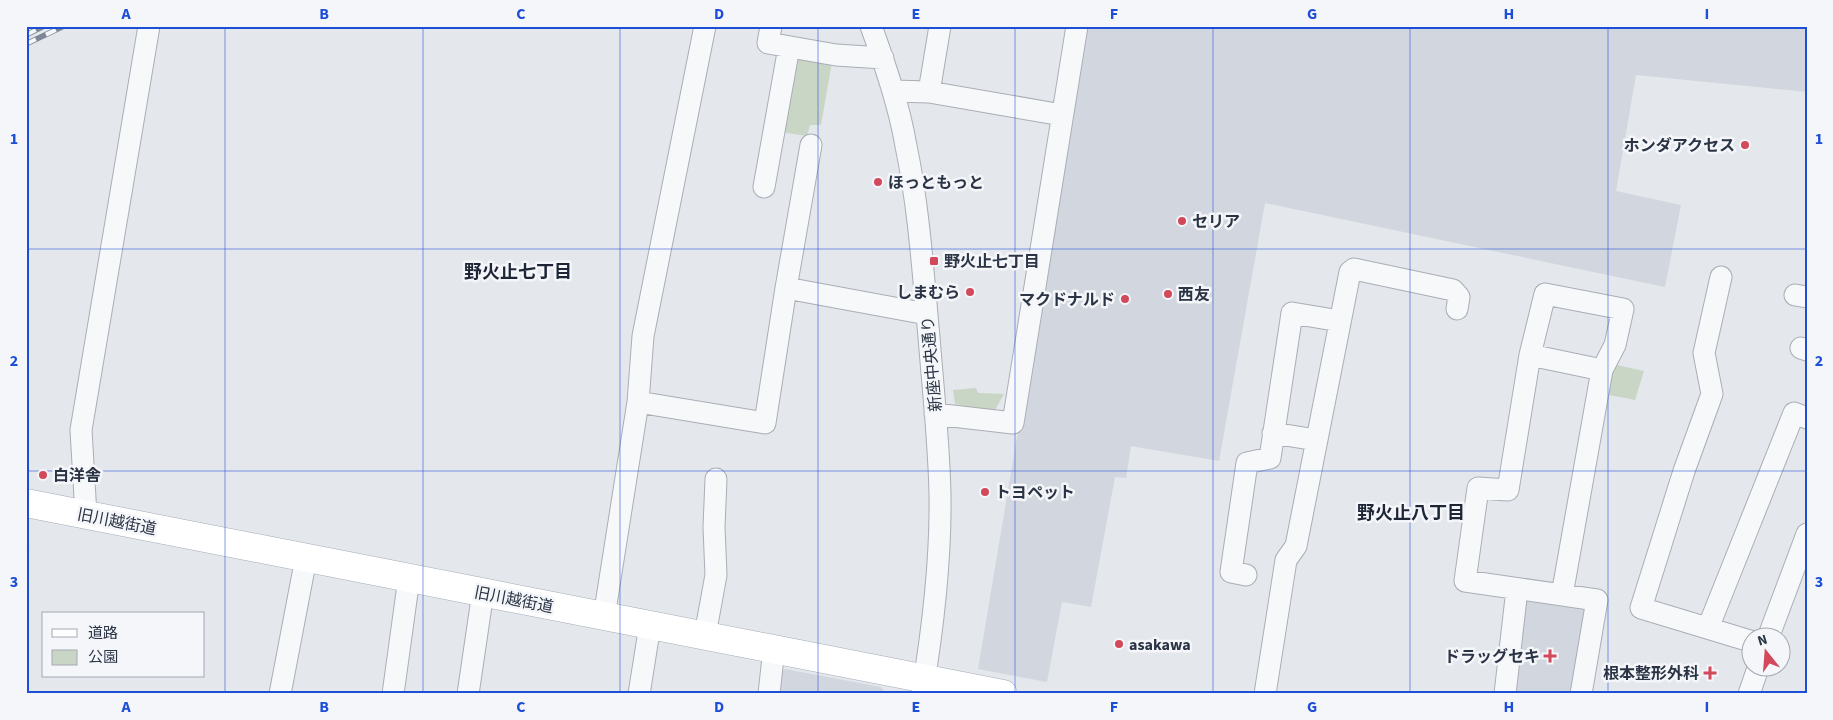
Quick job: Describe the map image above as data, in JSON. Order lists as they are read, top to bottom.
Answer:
{
  "streets": {
    "main road": ["旧川越街道"],
    "street": ["新座中央通り"]
  },
  "crossings": [
    ["新座中央通り", "旧川越街道"]
  ],
  "districts": ["野火止七丁目", "野火止八丁目"],
  "places": {
    "other": [
      "ホンダアクセス",
      "ほっともっと",
      "セリア",
      "しまむら",
      "西友",
      "マクドナルド",
      "白洋舎",
      "トヨペット",
      "asakawa"
    ],
    "transit": ["野火止七丁目"],
    "health": ["ドラッグセキ", "根本整形外科"]
  },
  "legend": ["道路", "公園"],
  "north": "top",
  "grid": {
    "columns": [
      "A",
      "B",
      "C",
      "D",
      "E",
      "F",
      "G",
      "H",
      "I"
    ],
    "rows": ["1", "2", "3"]
  }
}
